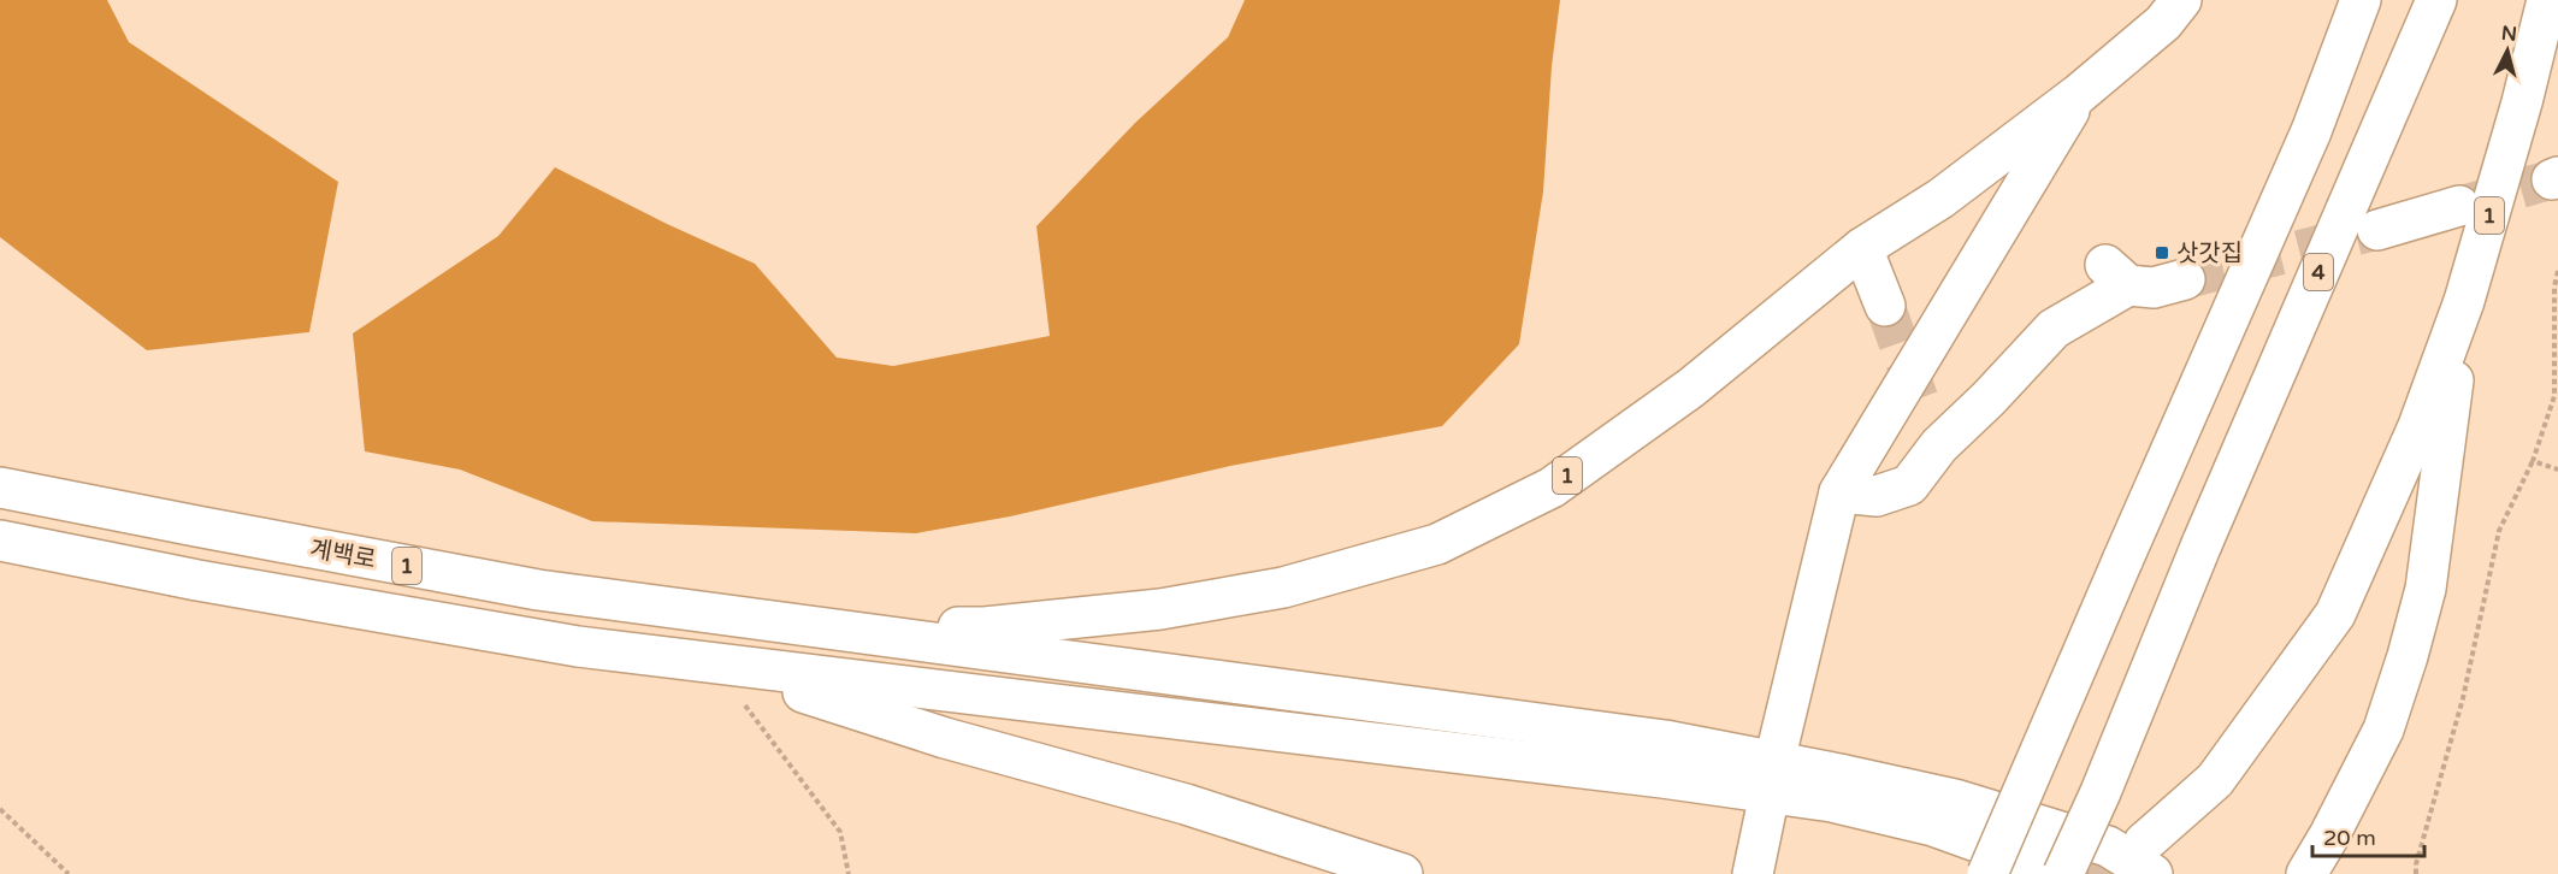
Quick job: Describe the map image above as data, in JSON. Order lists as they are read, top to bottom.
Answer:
{
  "streets": {
    "main road": ["1", "4", "계백로"]
  },
  "crossings": [
    ["1", "계백로"]
  ],
  "places": {
    "transit": ["삿갓집"]
  },
  "scale_bar": "20 m",
  "north": "top"
}
